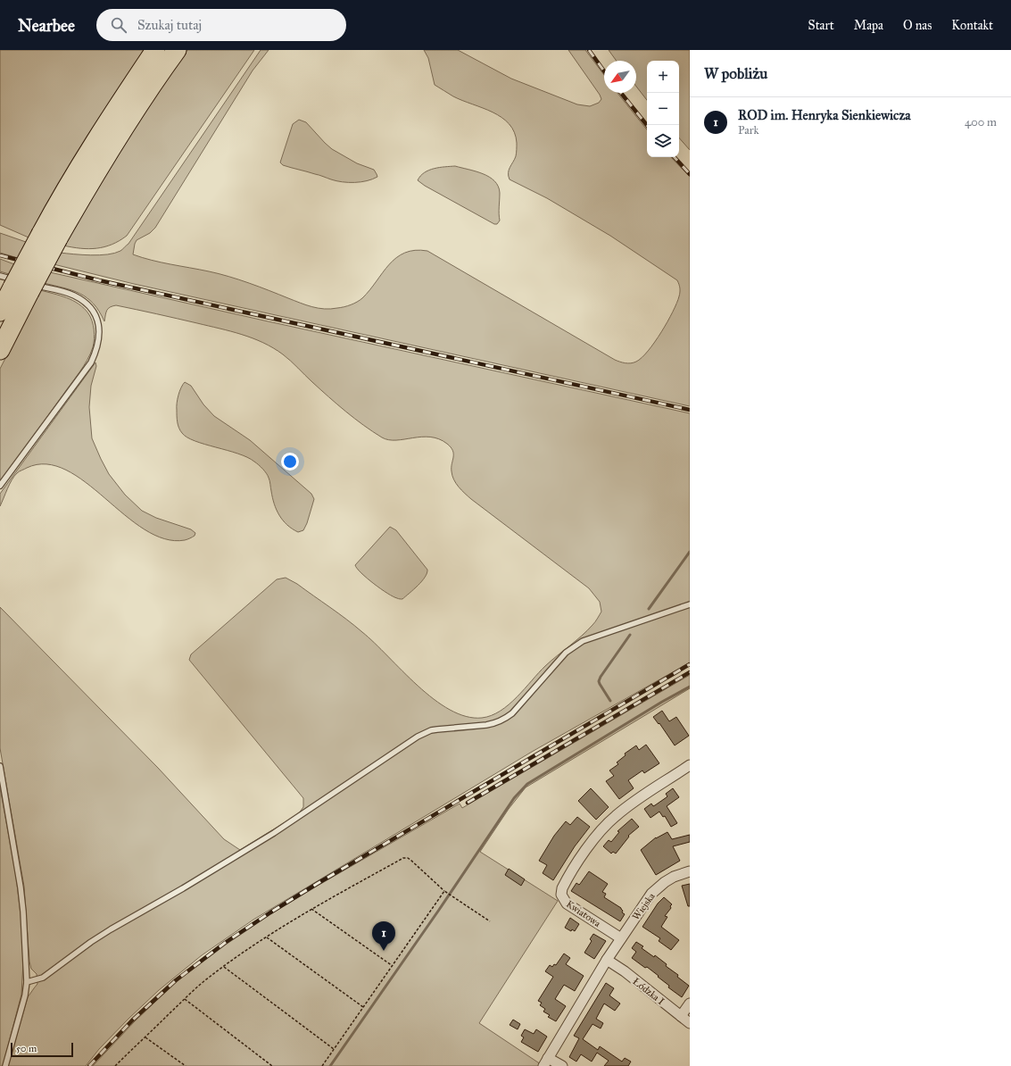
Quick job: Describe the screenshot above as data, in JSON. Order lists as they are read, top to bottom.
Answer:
{
  "streets": {
    "street": ["Wiejska", "Kwiatowa", "Łódzka I"]
  },
  "crossings": [
    ["Wiejska", "Kwiatowa"]
  ],
  "scale_bar": "50 m",
  "north": "bottom left",
  "page": {
    "header": "Nearbee",
    "search": "Szukaj tutaj",
    "nav": [
      "Start",
      "Mapa",
      "O nas",
      "Kontakt"
    ],
    "heading": "W pobliżu",
    "map_buttons": ["+", "−"],
    "list": [
      {
        "mark": "1",
        "name": "ROD im. Henryka Sienkiewicza",
        "note": "Park",
        "value": "400 m"
      }
    ],
    "pins": "1",
    "scale": "50 m"
  }
}
